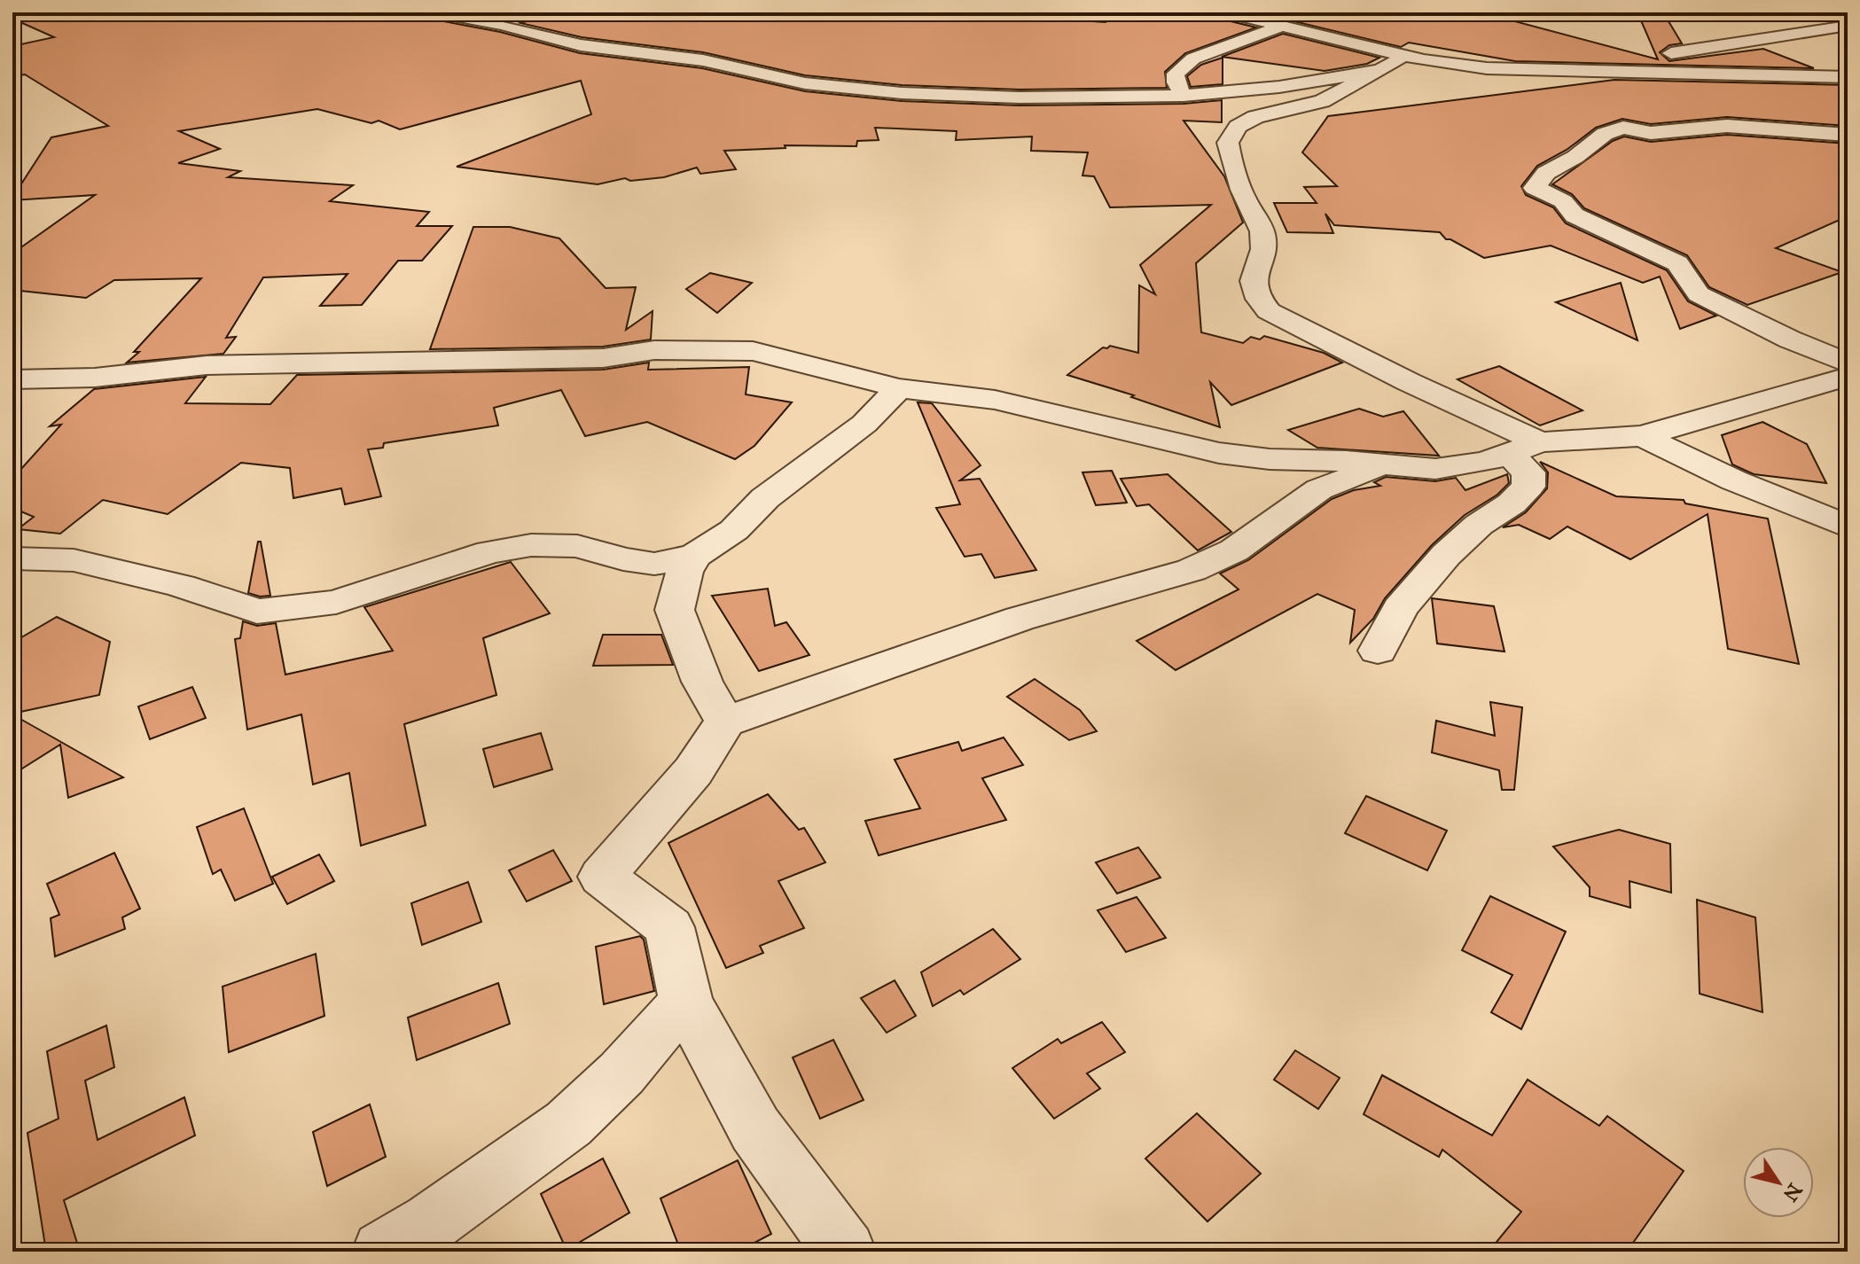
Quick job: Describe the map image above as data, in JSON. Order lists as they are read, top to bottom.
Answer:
{
  "north": "bottom right"
}
